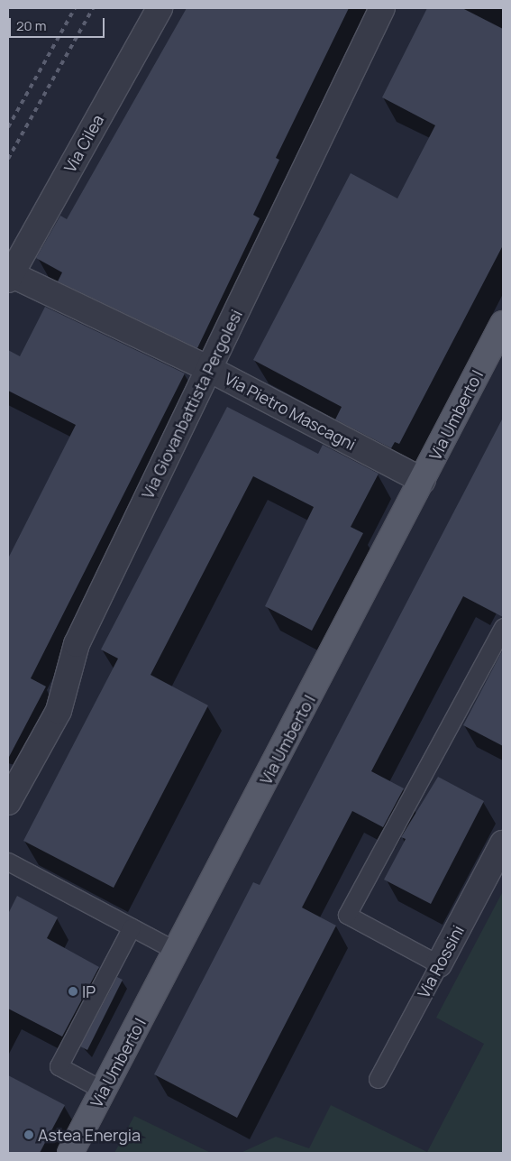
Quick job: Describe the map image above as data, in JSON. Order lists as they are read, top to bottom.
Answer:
{
  "streets": {
    "main road": ["Via Umberto I"],
    "street": [
      "Via Cilea",
      "Via Giovanbattista Pergolesi",
      "Via Pietro Mascagni",
      "Via Rossini"
    ]
  },
  "crossings": [
    ["Via Cilea", "Via Pietro Mascagni"],
    ["Via Giovanbattista Pergolesi", "Via Pietro Mascagni"],
    ["Via Pietro Mascagni", "Via Umberto I"]
  ],
  "places": ["IP", "Astea Energia"],
  "scale_bar": "20 m"
}
